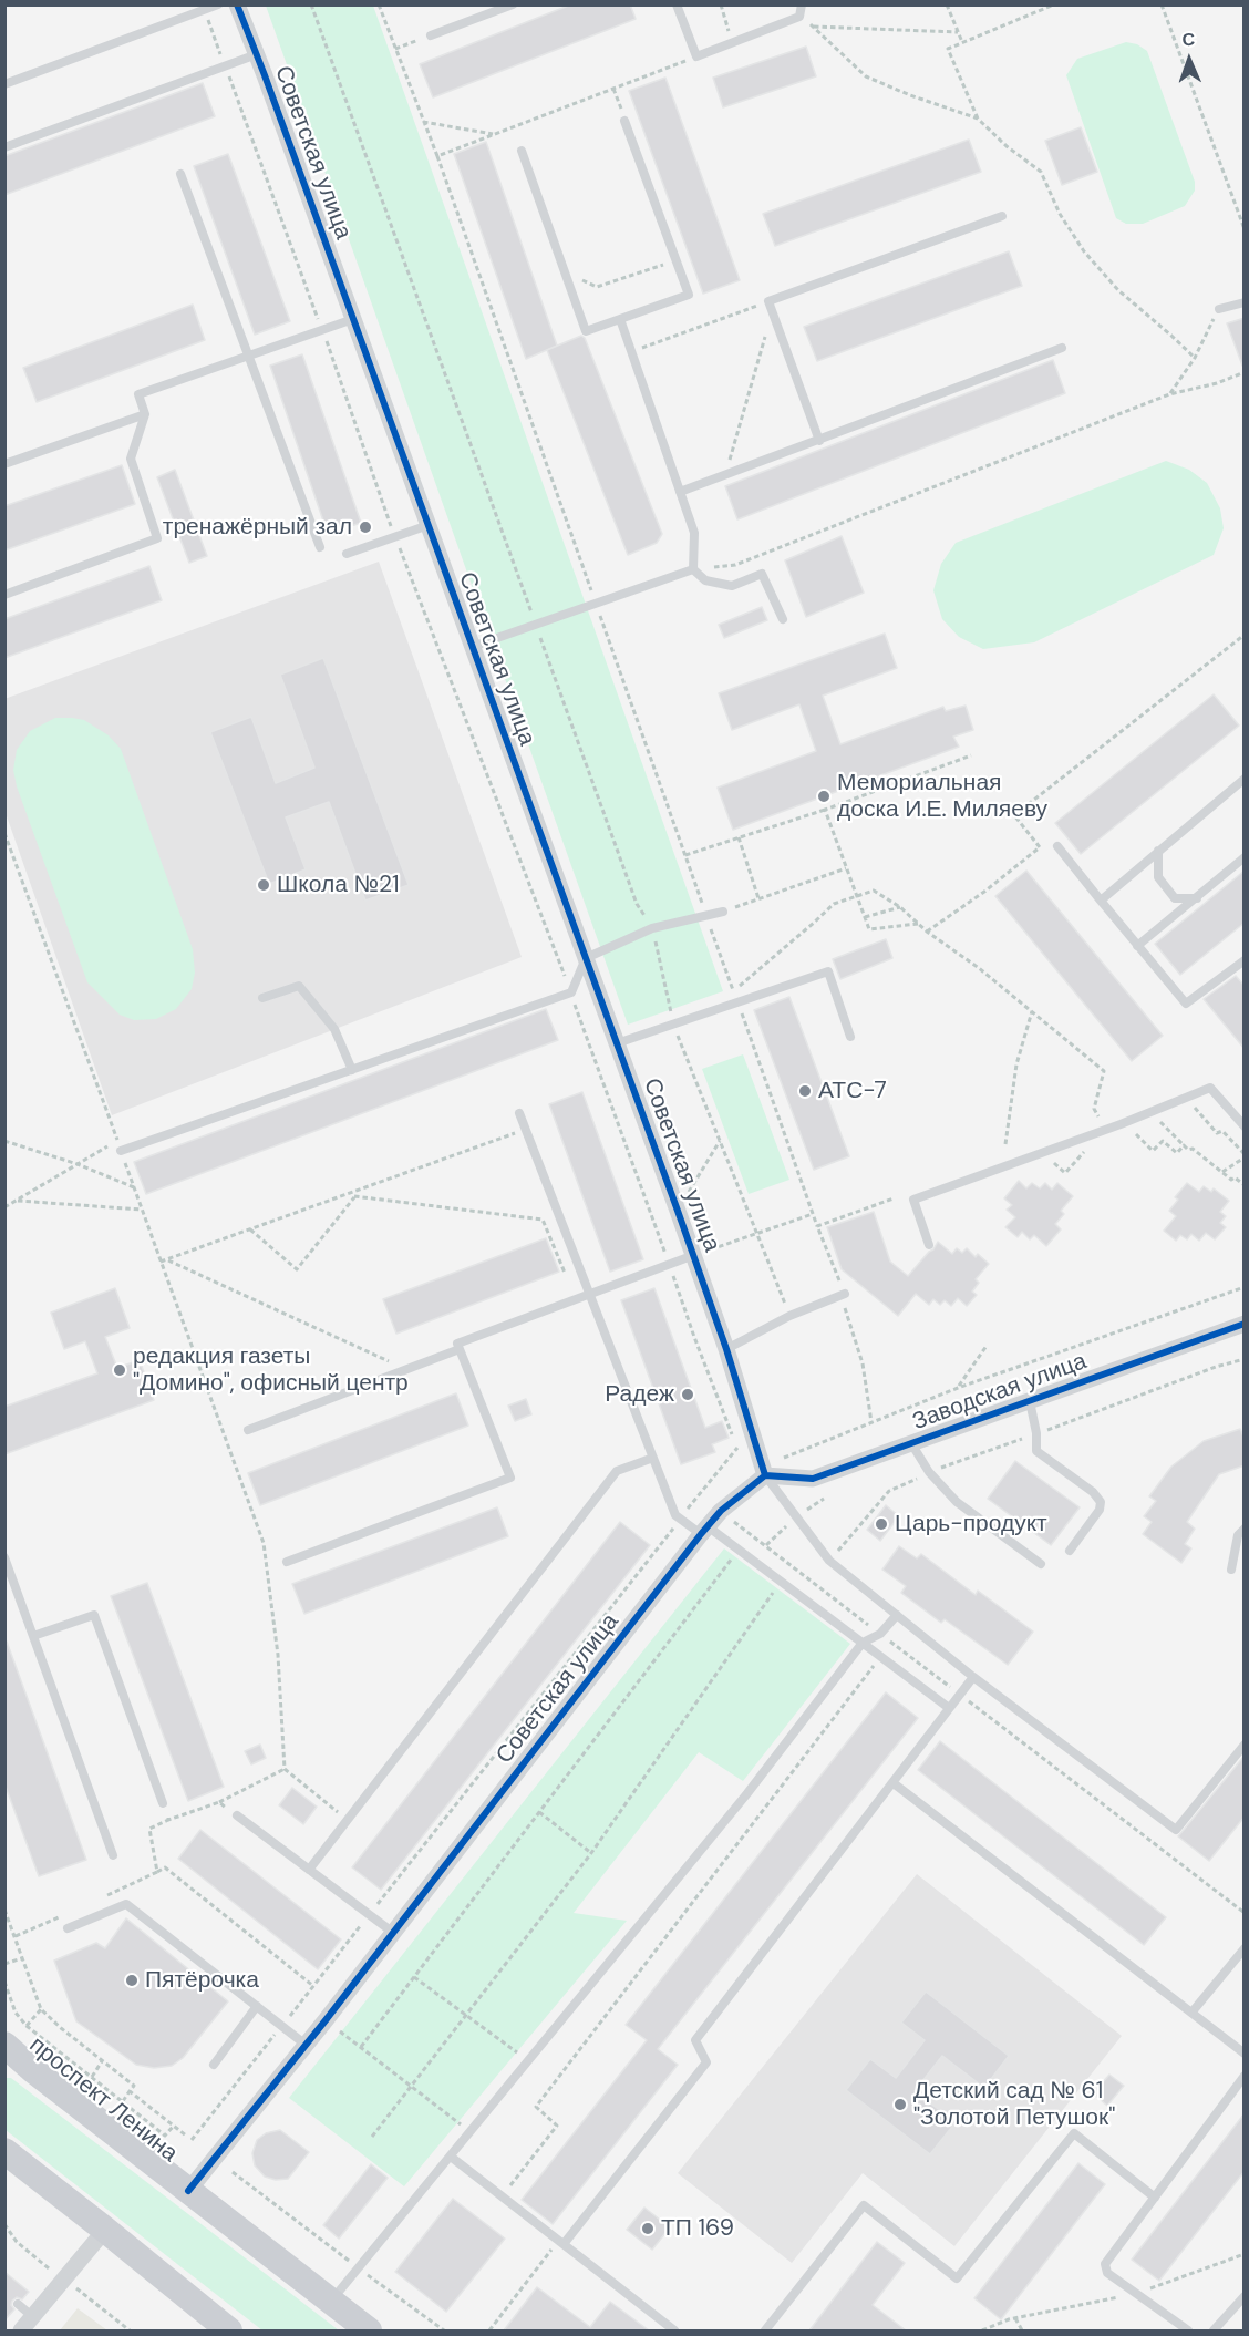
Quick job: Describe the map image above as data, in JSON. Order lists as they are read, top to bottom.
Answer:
{
  "streets": {
    "main road": ["проспект Ленина"],
    "street": ["Советская улица", "Заводская улица"]
  },
  "crossings": [
    ["Советская улица", "Заводская улица"],
    ["Советская улица", "проспект Ленина"]
  ],
  "places": [
    "тренажёрный зал",
    "Мемориальная доска И.Е. Миляеву",
    "Школа №21",
    "АТС-7",
    "редакция газеты \"Домино\", офисный центр",
    "Радеж",
    "Царь-продукт",
    "Пятёрочка",
    "Детский сад № 61 \"Золотой Петушок\"",
    "ТП 169"
  ],
  "north": "top"
}
